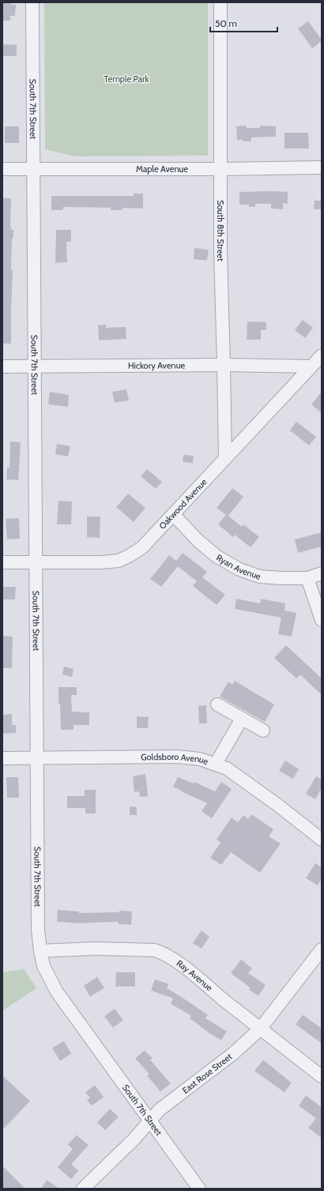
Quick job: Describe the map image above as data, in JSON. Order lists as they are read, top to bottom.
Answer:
{
  "streets": {
    "street": [
      "South 7th Street",
      "Maple Avenue",
      "South 8th Street",
      "Hickory Avenue",
      "Oakwood Avenue",
      "Ryan Avenue",
      "Goldsboro Avenue",
      "Ray Avenue",
      "East Rose Street"
    ]
  },
  "crossings": [
    ["South 7th Street", "Maple Avenue"],
    ["South 7th Street", "Hickory Avenue"],
    ["South 7th Street", "Oakwood Avenue"],
    ["South 7th Street", "Goldsboro Avenue"],
    ["South 7th Street", "Ray Avenue"],
    ["South 7th Street", "East Rose Street"],
    ["Maple Avenue", "South 8th Street"],
    ["South 8th Street", "Hickory Avenue"],
    ["South 8th Street", "Oakwood Avenue"],
    ["Hickory Avenue", "Oakwood Avenue"],
    ["Oakwood Avenue", "Ryan Avenue"],
    ["Ray Avenue", "East Rose Street"]
  ],
  "parks": ["Temple Park"],
  "scale_bar": "50 m"
}
